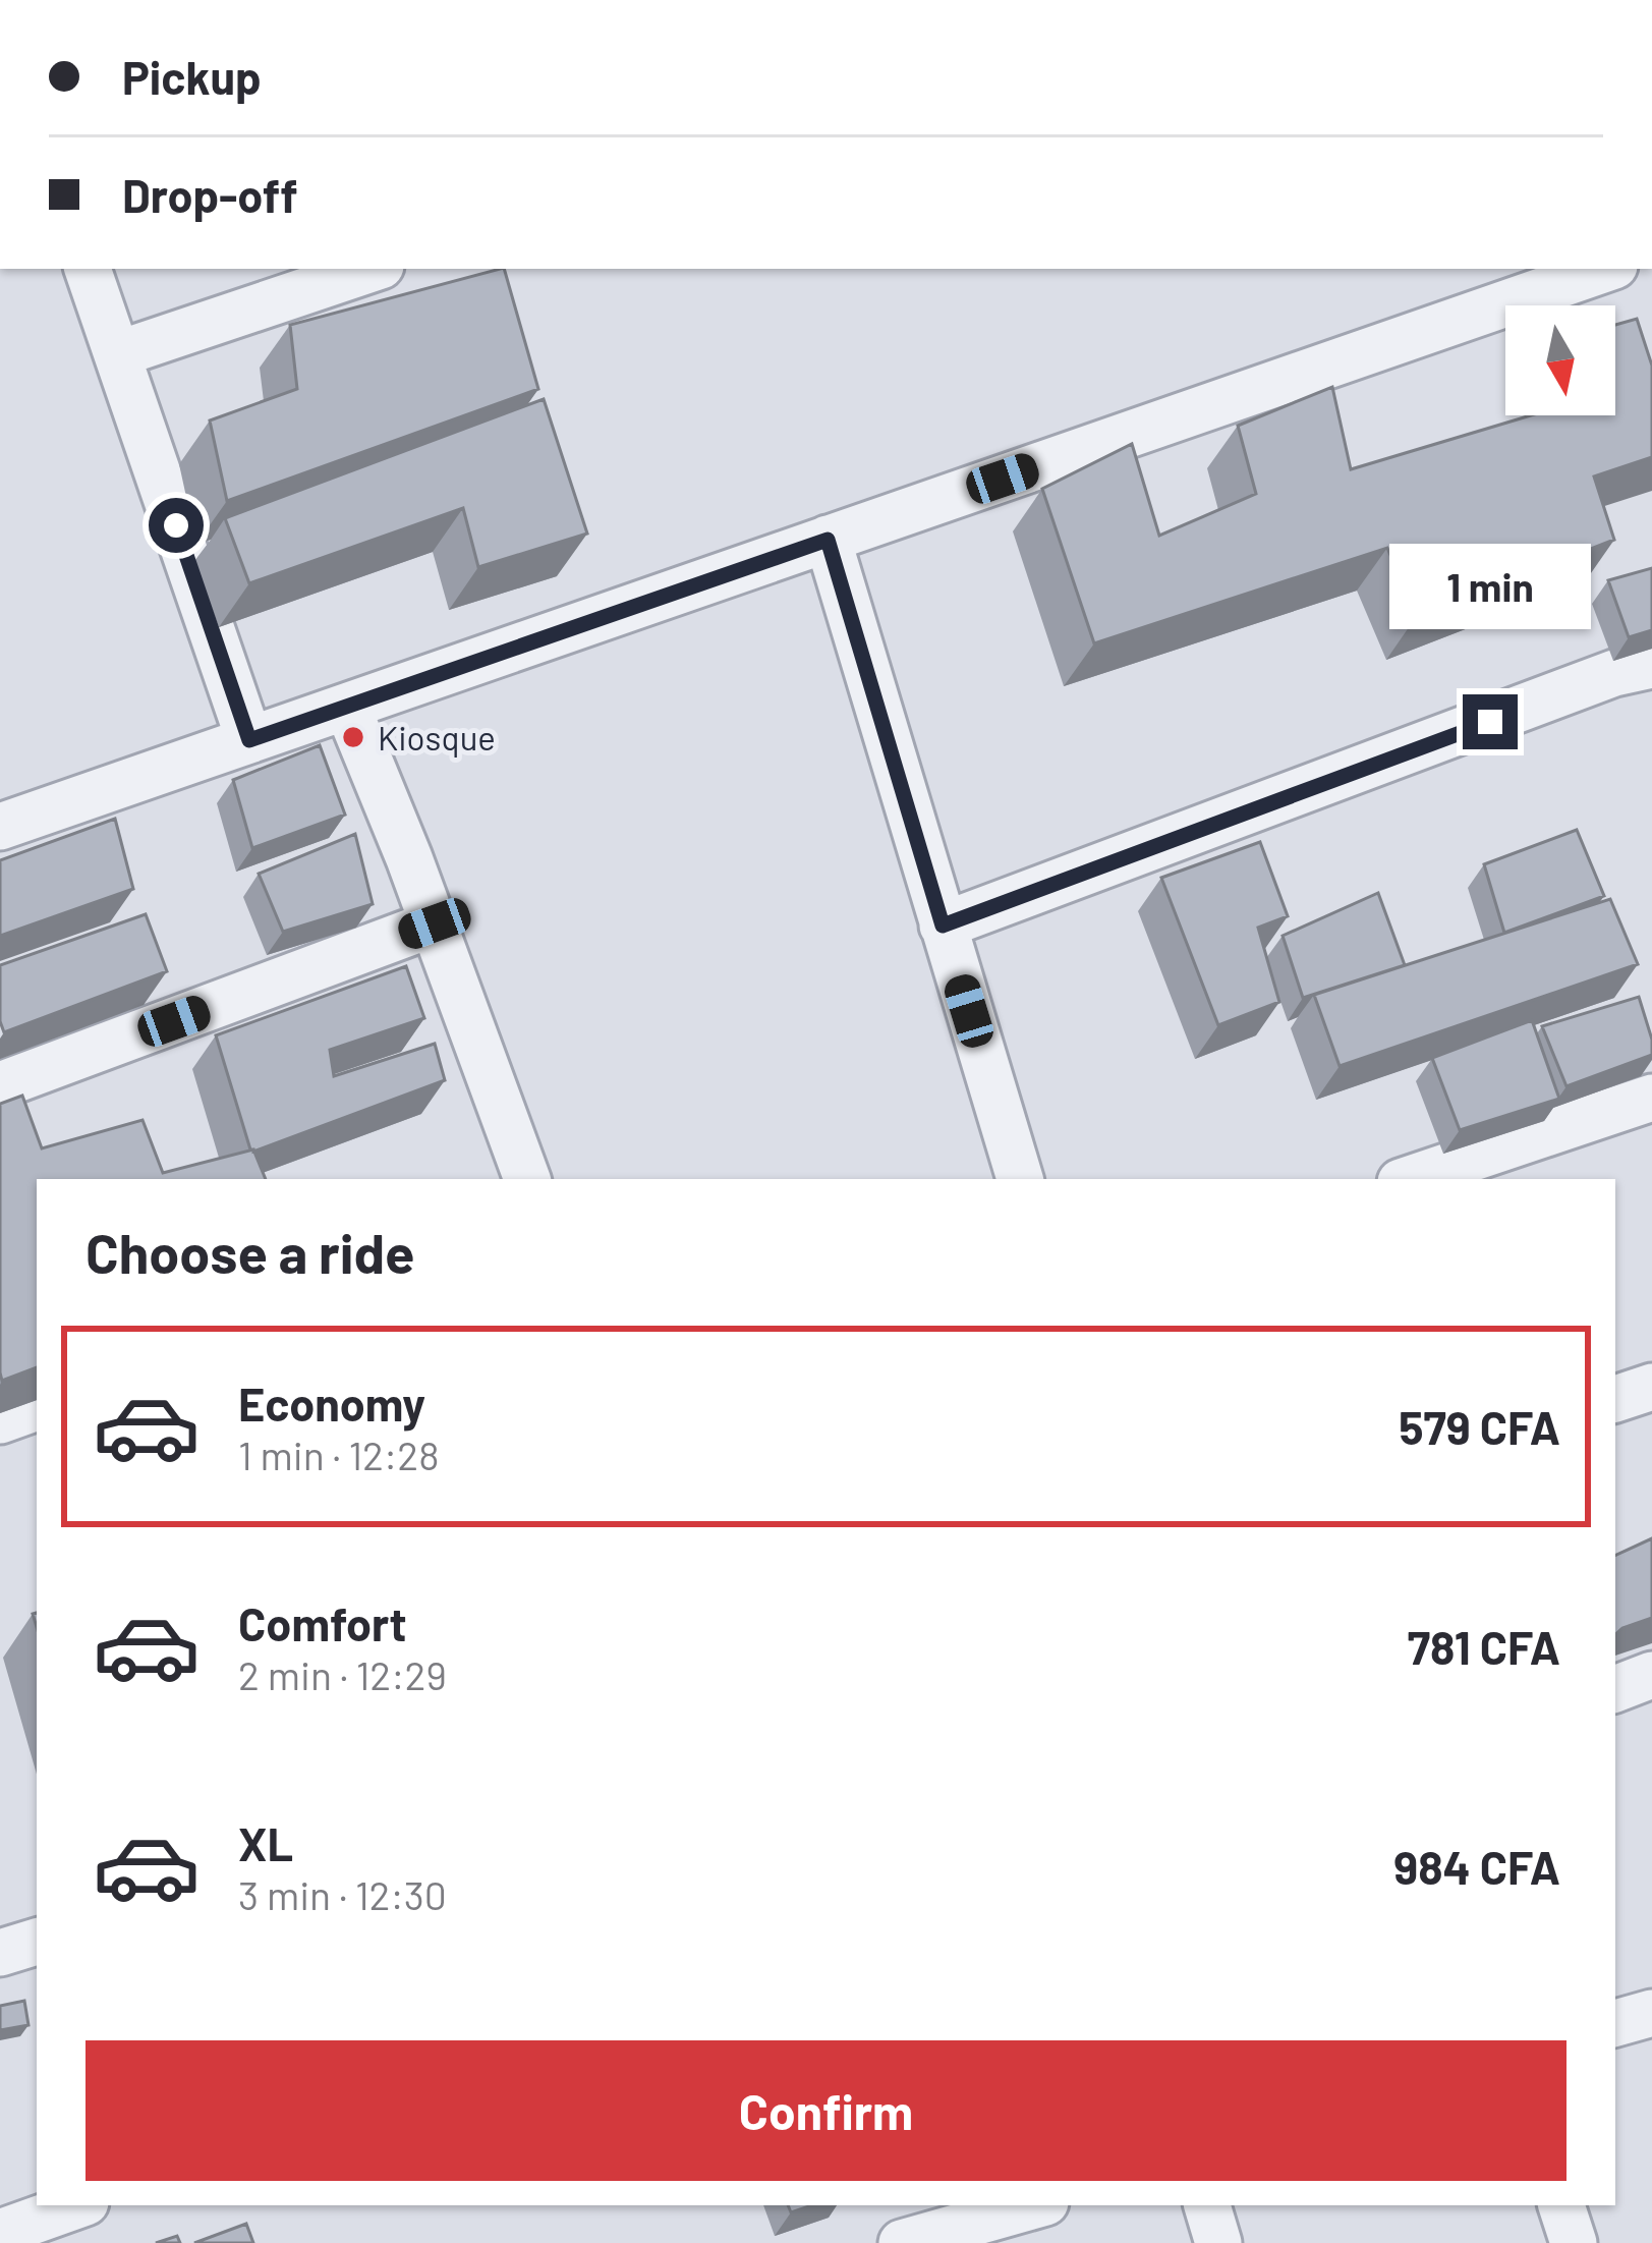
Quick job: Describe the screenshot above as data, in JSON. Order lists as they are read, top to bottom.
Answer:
{
  "places": ["Kiosque"],
  "north": "bottom",
  "page": {
    "banner": ["Pickup", "Drop-off"],
    "bubble": "1 min",
    "heading": "Choose a ride",
    "list": [
      {
        "name": "Economy",
        "note": "1 min · 12:28",
        "value": "579 CFA"
      },
      {
        "name": "Comfort",
        "note": "2 min · 12:29",
        "value": "781 CFA"
      },
      {
        "name": "XL",
        "note": "3 min · 12:30",
        "value": "984 CFA"
      }
    ],
    "buttons": "Confirm"
  }
}
